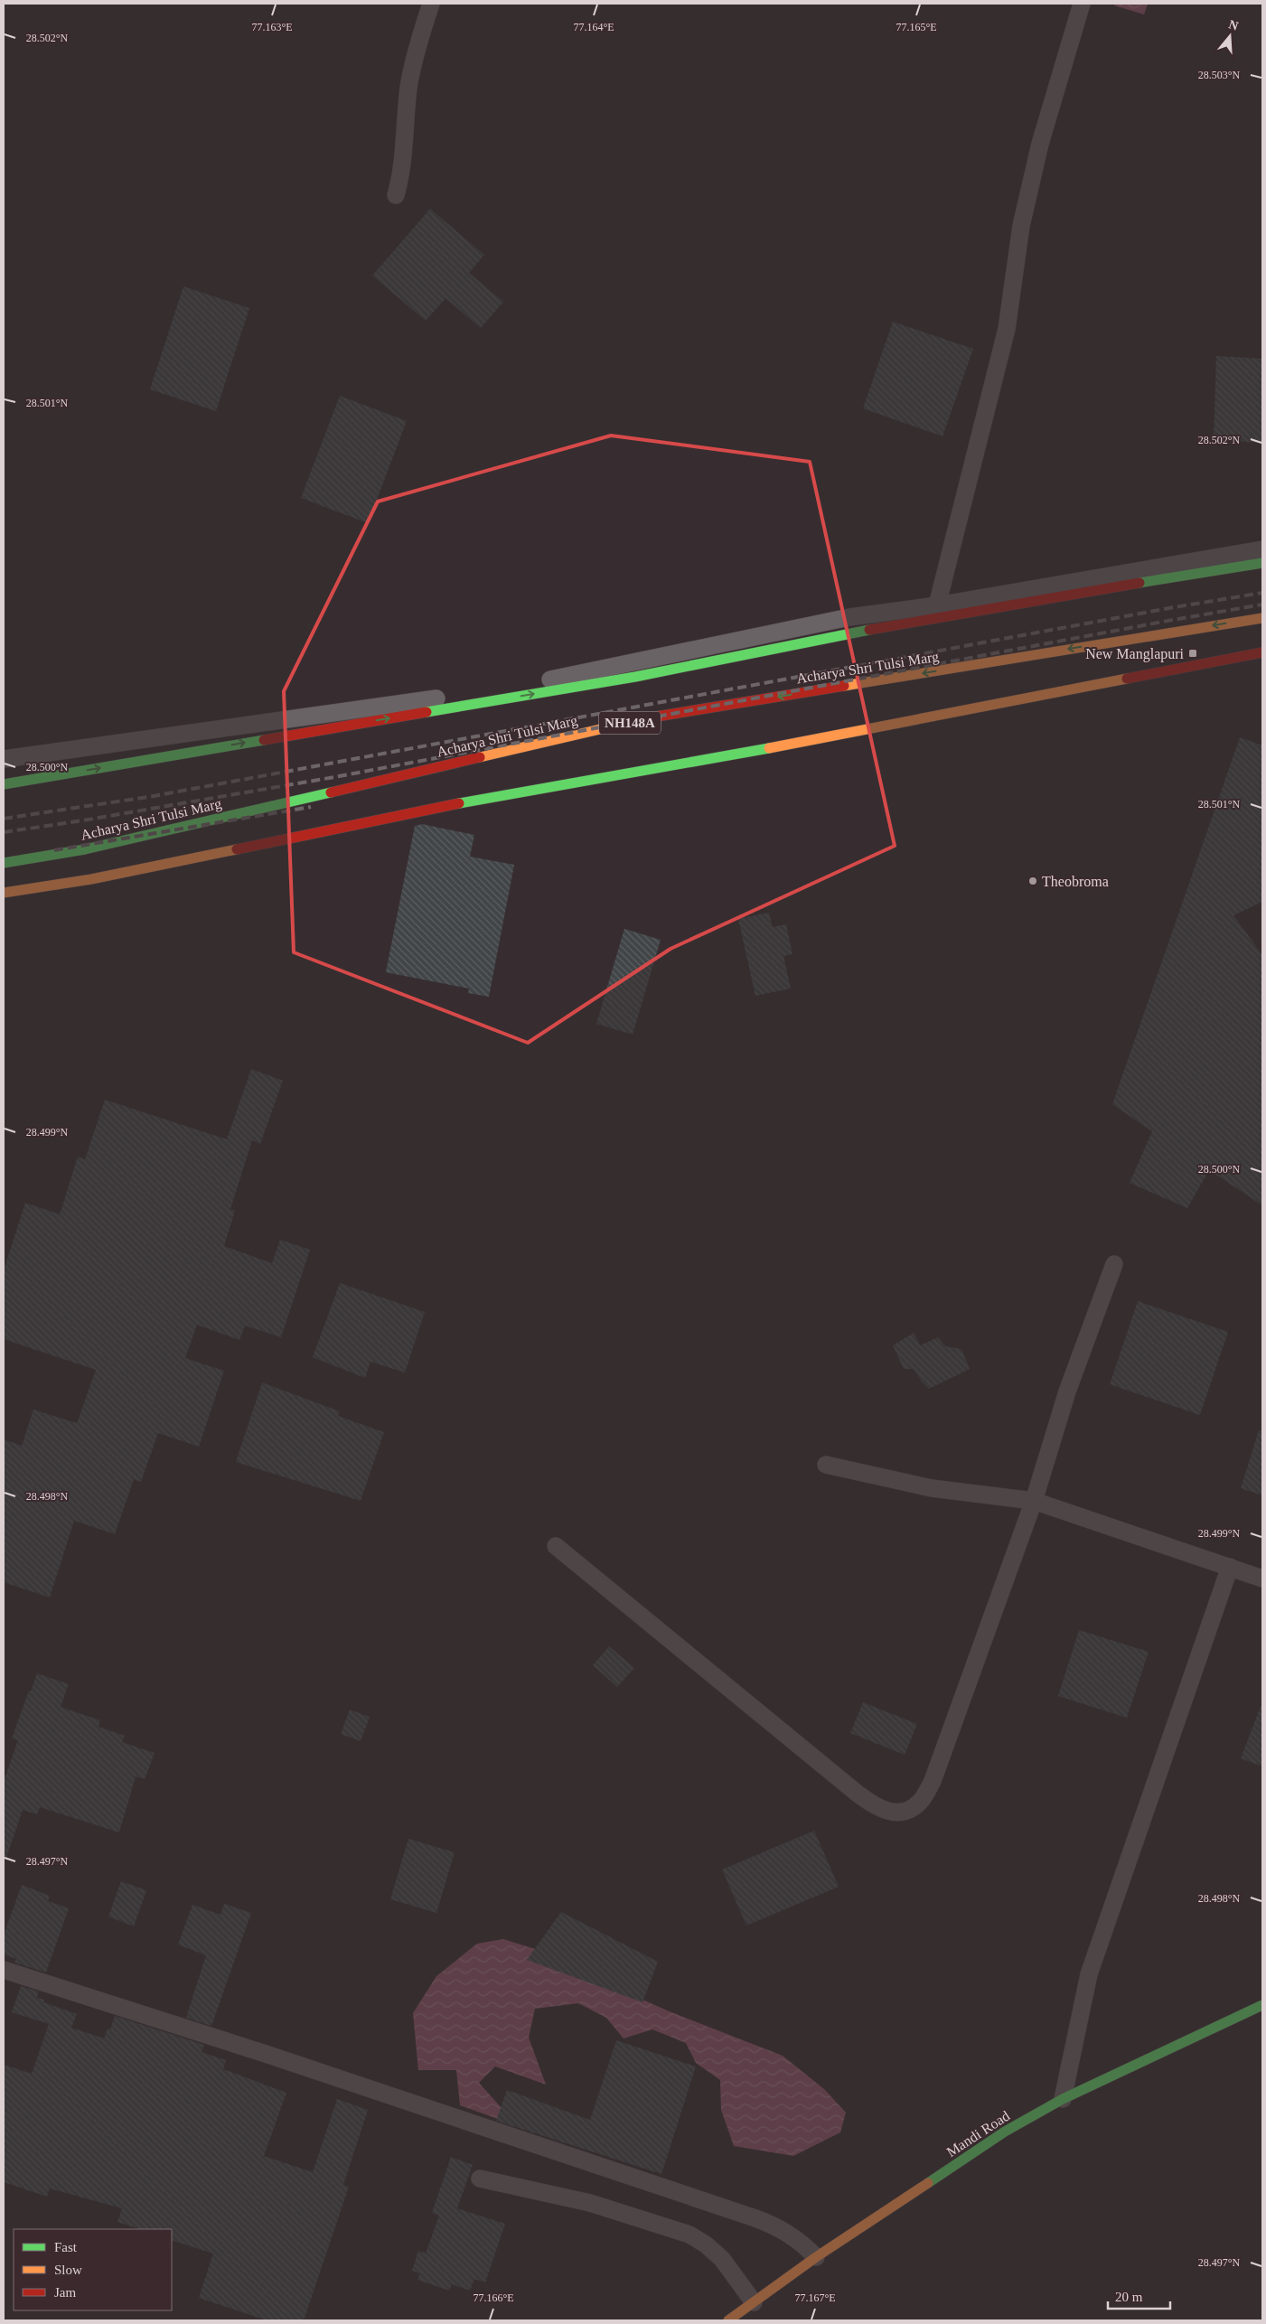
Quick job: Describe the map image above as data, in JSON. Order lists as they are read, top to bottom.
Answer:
{
  "streets": {
    "main road": ["Acharya Shri Tulsi Marg", "NH148A", "Mandi Road"]
  },
  "places": {
    "transit": ["New Manglapuri"],
    "other": ["Theobroma"]
  },
  "legend": ["Fast", "Slow", "Jam"],
  "scale_bar": "20 m",
  "north": "top",
  "coordinates": [
    "77.163°E",
    "77.164°E",
    "77.165°E",
    "28.502°N",
    "28.503°N",
    "28.501°N",
    "28.500°N",
    "28.499°N",
    "28.498°N",
    "28.497°N",
    "77.166°E",
    "77.167°E"
  ]
}
